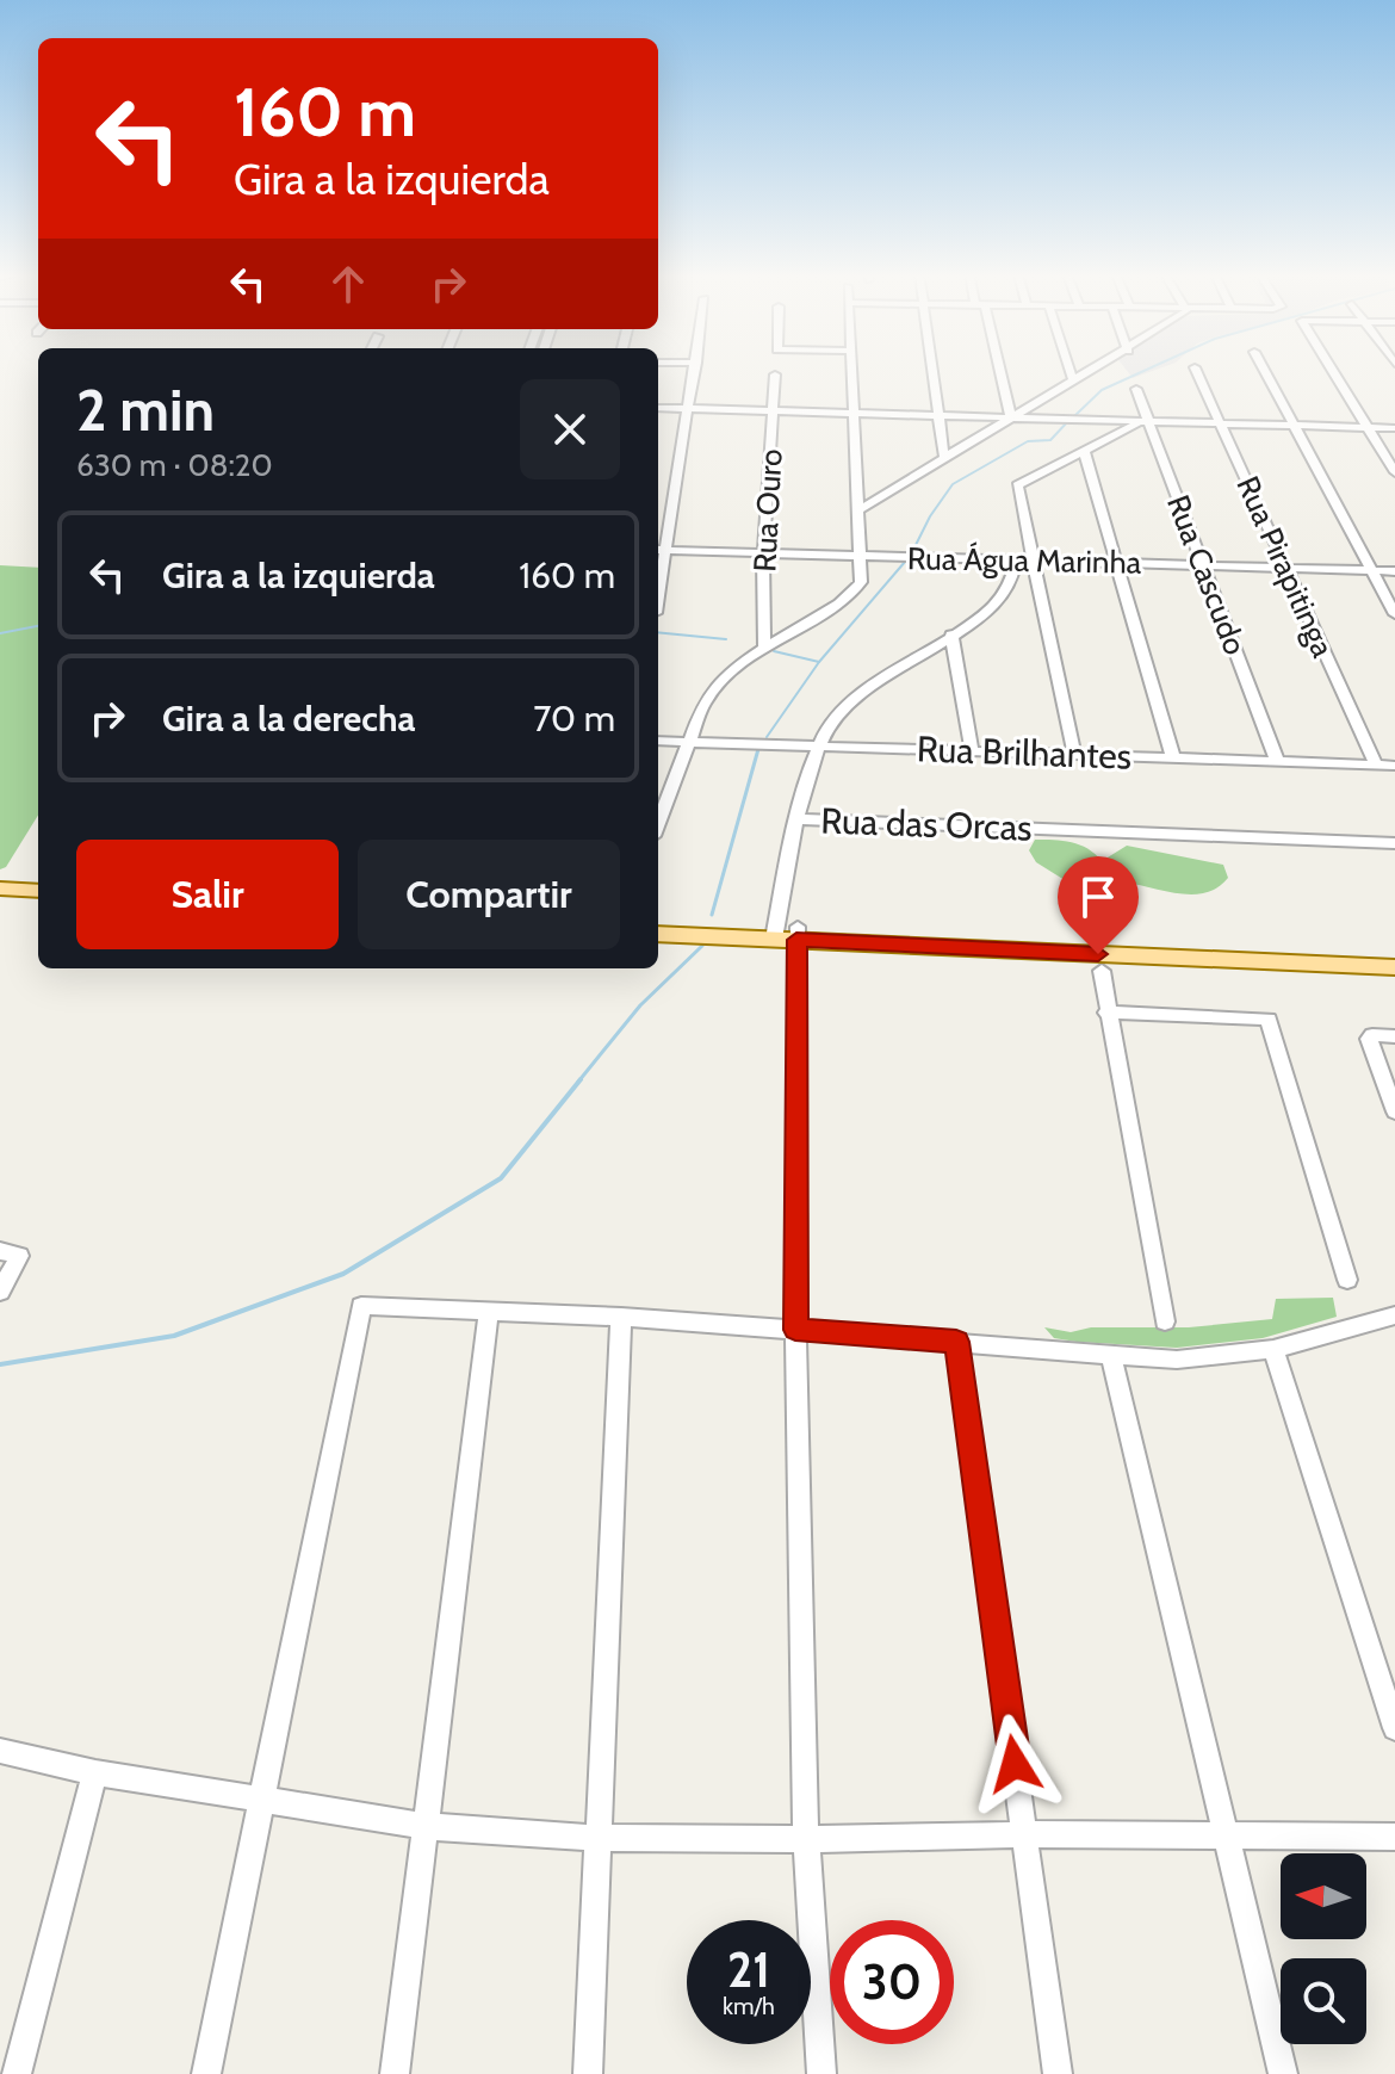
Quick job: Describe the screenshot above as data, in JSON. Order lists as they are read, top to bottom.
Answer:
{
  "streets": {
    "street": [
      "Rua Ouro",
      "Rua Água Marinha",
      "Rua Pirapitinga",
      "Rua Cascudo",
      "Rua Brilhantes",
      "Rua das Orcas"
    ]
  },
  "crossings": [
    ["Rua Ouro", "Rua Água Marinha"],
    ["Rua Água Marinha", "Rua Pirapitinga"],
    ["Rua Água Marinha", "Rua Cascudo"],
    ["Rua Pirapitinga", "Rua Brilhantes"],
    ["Rua Cascudo", "Rua Brilhantes"]
  ],
  "north": "left",
  "page": {
    "turn": ["160 m", "Gira a la izquierda"],
    "heading": ["2 min", "630 m · 08:20"],
    "list": [
      {
        "name": "Gira a la izquierda",
        "value": "160 m"
      },
      {
        "name": "Gira a la derecha",
        "value": "70 m"
      }
    ],
    "buttons": ["Salir", "Compartir"],
    "speed": "21 km/h",
    "limit": "30"
  }
}
